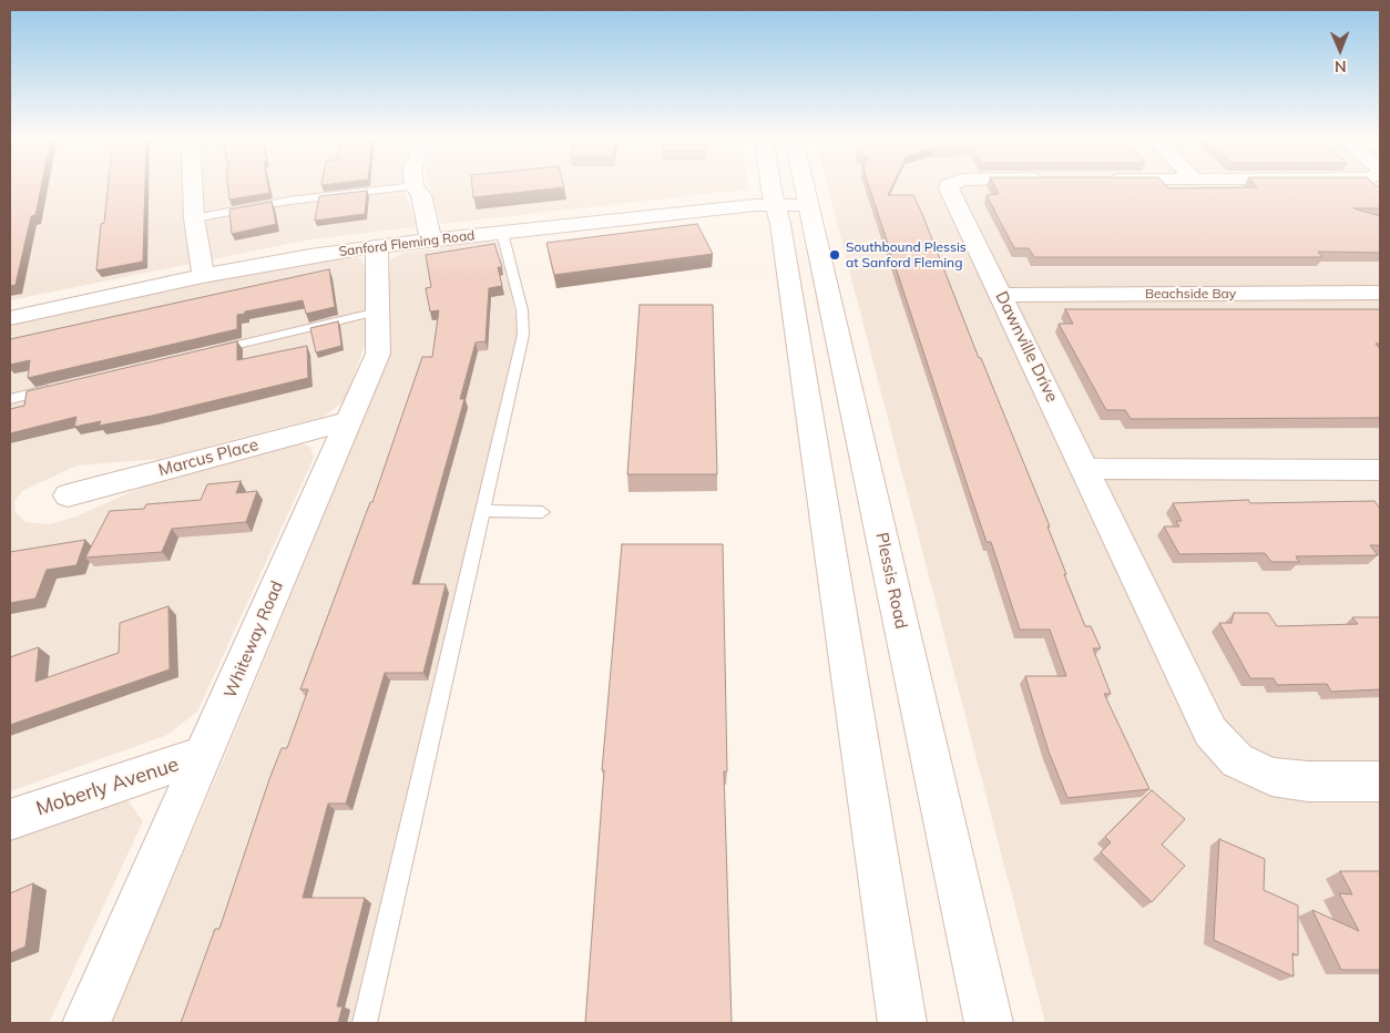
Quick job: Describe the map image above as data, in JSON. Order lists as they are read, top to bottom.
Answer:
{
  "streets": {
    "street": [
      "Sanford Fleming Road",
      "Beachside Bay",
      "Dawnville Drive",
      "Marcus Place",
      "Plessis Road",
      "Whiteway Road",
      "Moberly Avenue"
    ]
  },
  "crossings": [
    ["Sanford Fleming Road", "Plessis Road"],
    ["Sanford Fleming Road", "Whiteway Road"],
    ["Beachside Bay", "Dawnville Drive"],
    ["Marcus Place", "Whiteway Road"],
    ["Whiteway Road", "Moberly Avenue"]
  ],
  "places": ["Southbound Plessis at Sanford Fleming"],
  "north": "bottom"
}
